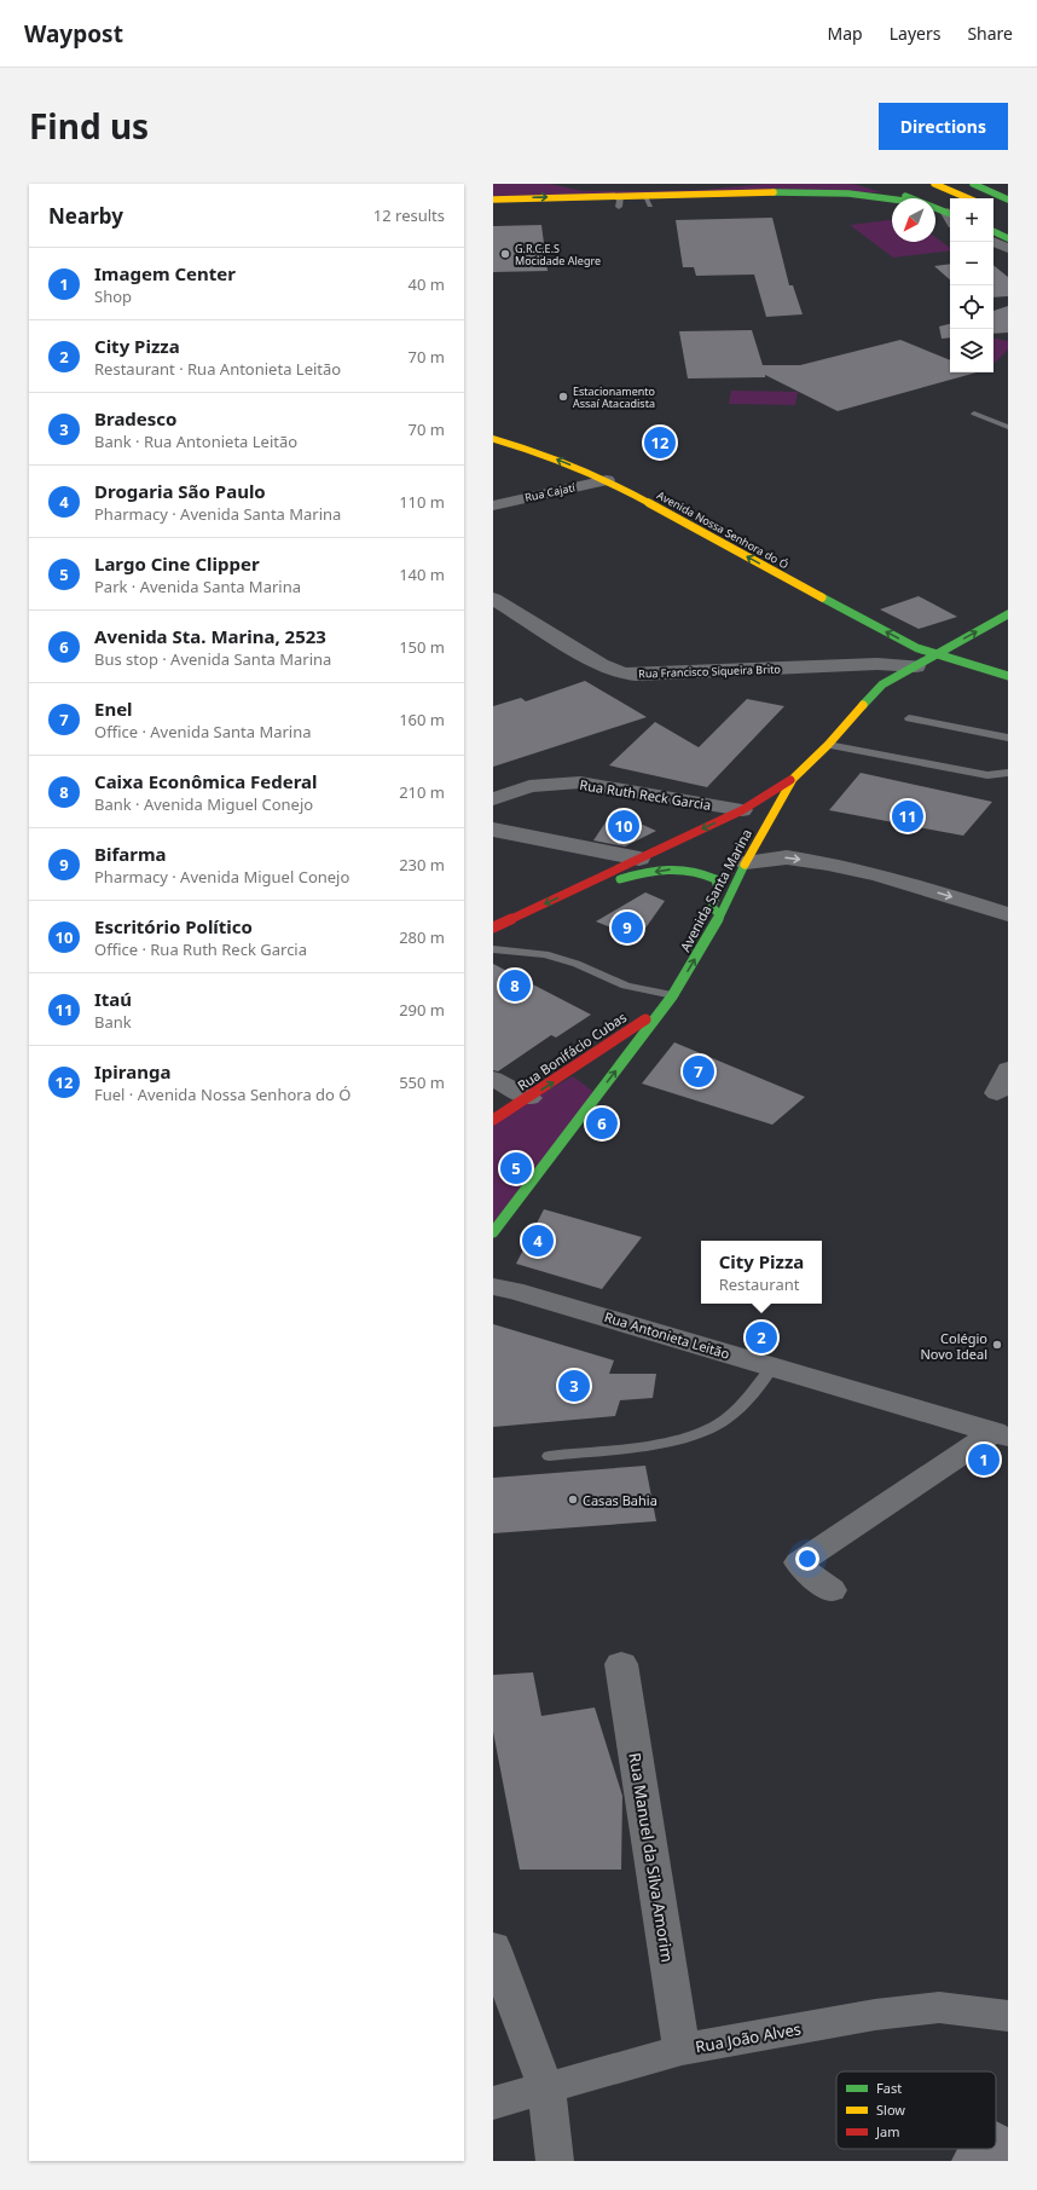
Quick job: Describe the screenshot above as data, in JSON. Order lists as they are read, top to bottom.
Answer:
{
  "streets": {
    "main road": ["Avenida Nossa Senhora do Ó", "Avenida Santa Marina", "Rua Bonifácio Cubas"],
    "street": [
      "Rua Cajatí",
      "Rua Francisco Siqueira Brito",
      "Rua Ruth Reck Garcia",
      "Rua Antonieta Leitão",
      "Rua Manuel da Silva Amorim",
      "Rua João Alves"
    ]
  },
  "crossings": [
    ["Rua Cajatí", "Avenida Nossa Senhora do Ó"],
    ["Avenida Nossa Senhora do Ó", "Avenida Santa Marina"],
    ["Rua Francisco Siqueira Brito", "Avenida Santa Marina"],
    ["Avenida Santa Marina", "Rua Bonifácio Cubas"],
    ["Rua Manuel da Silva Amorim", "Rua João Alves"]
  ],
  "one_way": ["Avenida Nossa Senhora do Ó", "Avenida Santa Marina", "Rua Bonifácio Cubas"],
  "places": [
    "G.R.C.E.S Mocidade Alegre",
    "Estacionamento Assaí Atacadista",
    "Colégio Novo Ideal",
    "Casas Bahia"
  ],
  "legend": ["Fast", "Slow", "Jam"],
  "north": "bottom left",
  "page": {
    "header": "Waypost",
    "nav": ["Map", "Layers", "Share"],
    "title": "Find us",
    "buttons": "Directions",
    "heading": ["Nearby", "12 results"],
    "map_buttons": ["+", "−"],
    "list": [
      {
        "mark": "1",
        "name": "Imagem Center",
        "note": "Shop",
        "value": "40 m"
      },
      {
        "mark": "2",
        "name": "City Pizza",
        "note": "Restaurant · Rua Antonieta Leitão",
        "value": "70 m"
      },
      {
        "mark": "3",
        "name": "Bradesco",
        "note": "Bank · Rua Antonieta Leitão",
        "value": "70 m"
      },
      {
        "mark": "4",
        "name": "Drogaria São Paulo",
        "note": "Pharmacy · Avenida Santa Marina",
        "value": "110 m"
      },
      {
        "mark": "5",
        "name": "Largo Cine Clipper",
        "note": "Park · Avenida Santa Marina",
        "value": "140 m"
      },
      {
        "mark": "6",
        "name": "Avenida Sta. Marina, 2523",
        "note": "Bus stop · Avenida Santa Marina",
        "value": "150 m"
      },
      {
        "mark": "7",
        "name": "Enel",
        "note": "Office · Avenida Santa Marina",
        "value": "160 m"
      },
      {
        "mark": "8",
        "name": "Caixa Econômica Federal",
        "note": "Bank · Avenida Miguel Conejo",
        "value": "210 m"
      },
      {
        "mark": "9",
        "name": "Bifarma",
        "note": "Pharmacy · Avenida Miguel Conejo",
        "value": "230 m"
      },
      {
        "mark": "10",
        "name": "Escritório Político",
        "note": "Office · Rua Ruth Reck Garcia",
        "value": "280 m"
      },
      {
        "mark": "11",
        "name": "Itaú",
        "note": "Bank",
        "value": "290 m"
      },
      {
        "mark": "12",
        "name": "Ipiranga",
        "note": "Fuel · Avenida Nossa Senhora do Ó",
        "value": "550 m"
      }
    ],
    "pins": [
      "12",
      "11",
      "10",
      "9",
      "8",
      "7",
      "6",
      "5",
      "4",
      "2",
      "3",
      "1"
    ],
    "popup": ["City Pizza", "Restaurant"]
  }
}
